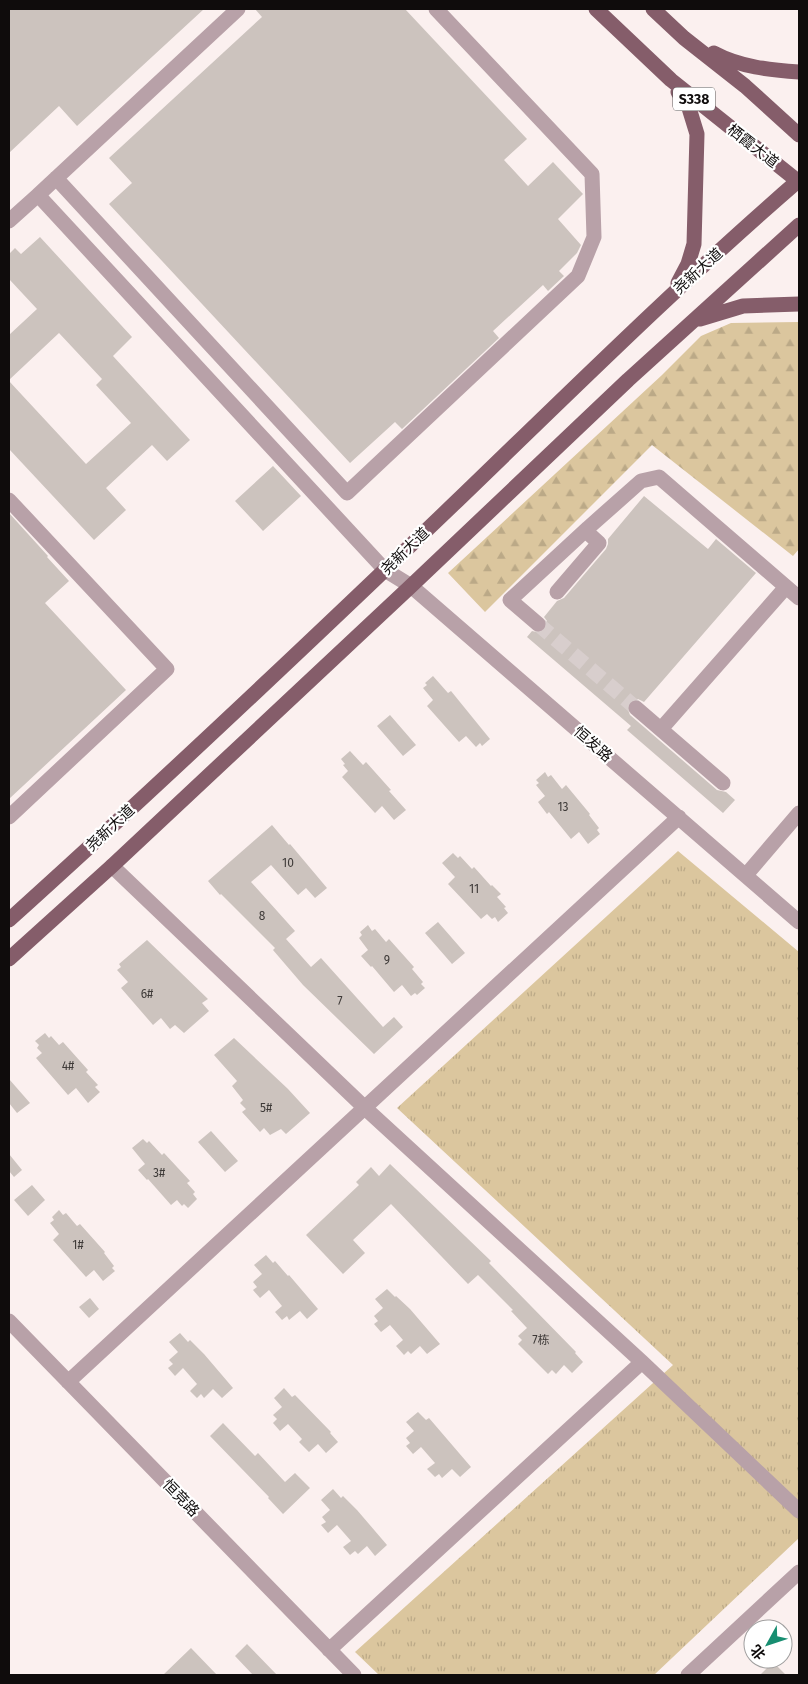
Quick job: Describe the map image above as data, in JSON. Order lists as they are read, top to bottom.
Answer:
{
  "streets": {
    "main road": ["S338", "栖霞大道", "尧新大道"],
    "street": ["恒发路", "恒竞路"]
  },
  "crossings": [
    ["栖霞大道", "尧新大道"],
    ["尧新大道", "恒发路"]
  ],
  "house_numbers": [
    "13",
    "10",
    "11",
    "8",
    "9",
    "6#",
    "7",
    "4#",
    "5#",
    "3#",
    "1#",
    "7栋"
  ],
  "north": "bottom left"
}
